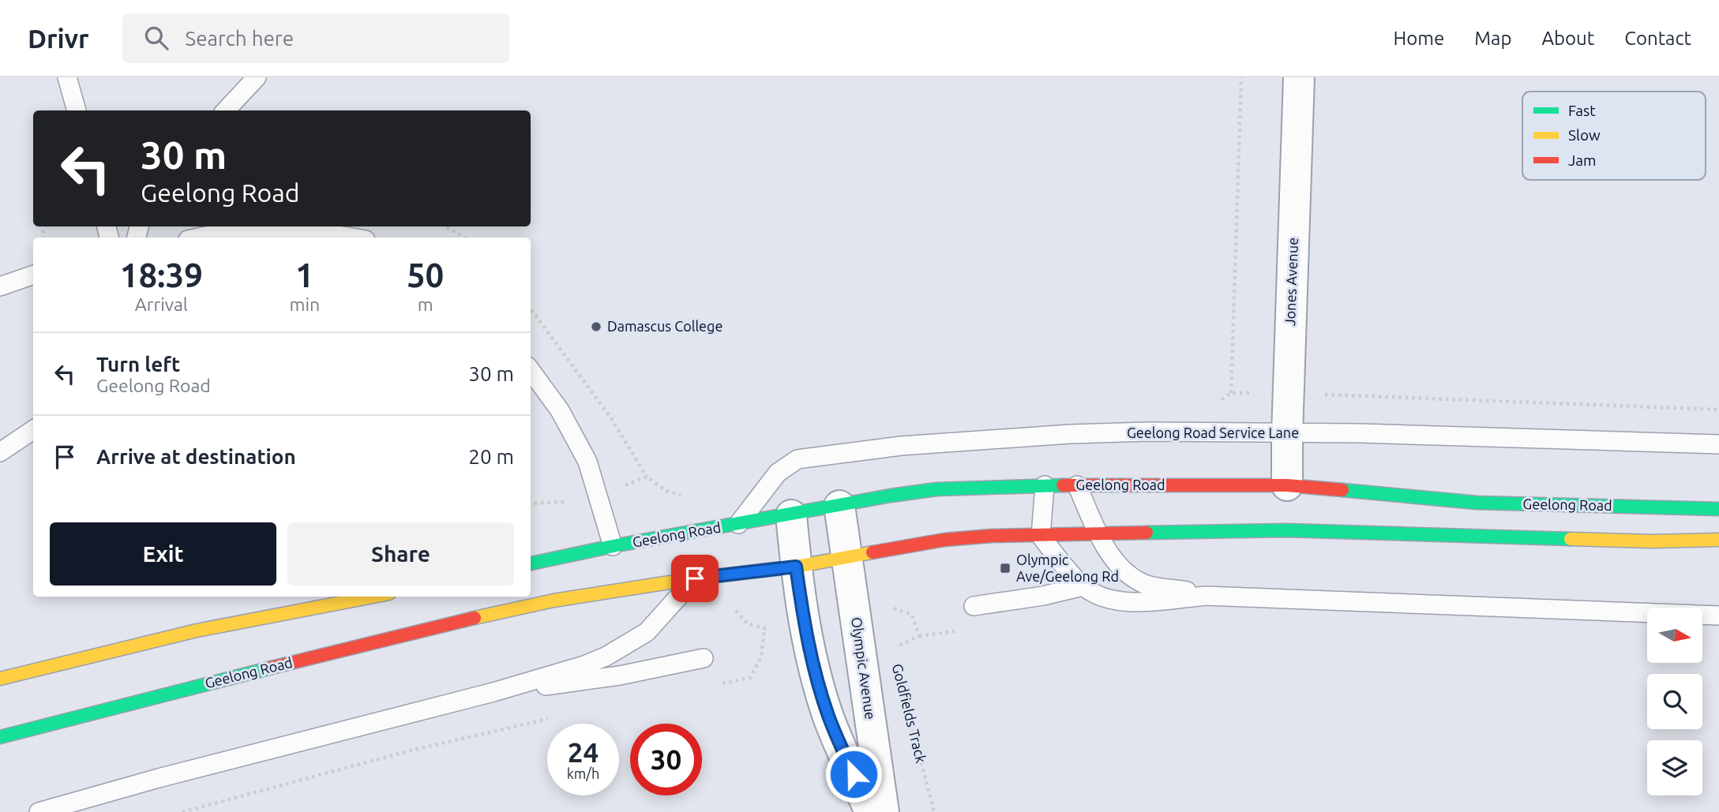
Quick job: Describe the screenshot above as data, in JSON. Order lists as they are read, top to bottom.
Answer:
{
  "streets": {
    "main road": ["Geelong Road"],
    "street": ["Jones Avenue", "Olympic Avenue"],
    "lane": ["Geelong Road Service Lane"],
    "path": ["Goldfields Track"]
  },
  "crossings": [
    ["Jones Avenue", "Geelong Road Service Lane"],
    ["Jones Avenue", "Geelong Road"],
    ["Geelong Road Service Lane", "Geelong Road"],
    ["Geelong Road", "Olympic Avenue"]
  ],
  "places": {
    "other": ["Damascus College"],
    "transit": ["Olympic Ave/Geelong Rd"]
  },
  "legend": ["Fast", "Slow", "Jam"],
  "north": "right",
  "page": {
    "header": "Drivr",
    "search": "Search here",
    "nav": [
      "Home",
      "Map",
      "About",
      "Contact"
    ],
    "turn": ["30 m", "Geelong Road"],
    "eta": [
      "18:39",
      "Arrival",
      "1",
      "min",
      "50",
      "m"
    ],
    "list": [
      {
        "name": "Turn left",
        "note": "Geelong Road",
        "value": "30 m"
      },
      {
        "name": "Arrive at destination",
        "value": "20 m"
      }
    ],
    "buttons": ["Exit", "Share"],
    "speed": "24 km/h",
    "limit": "30"
  }
}
